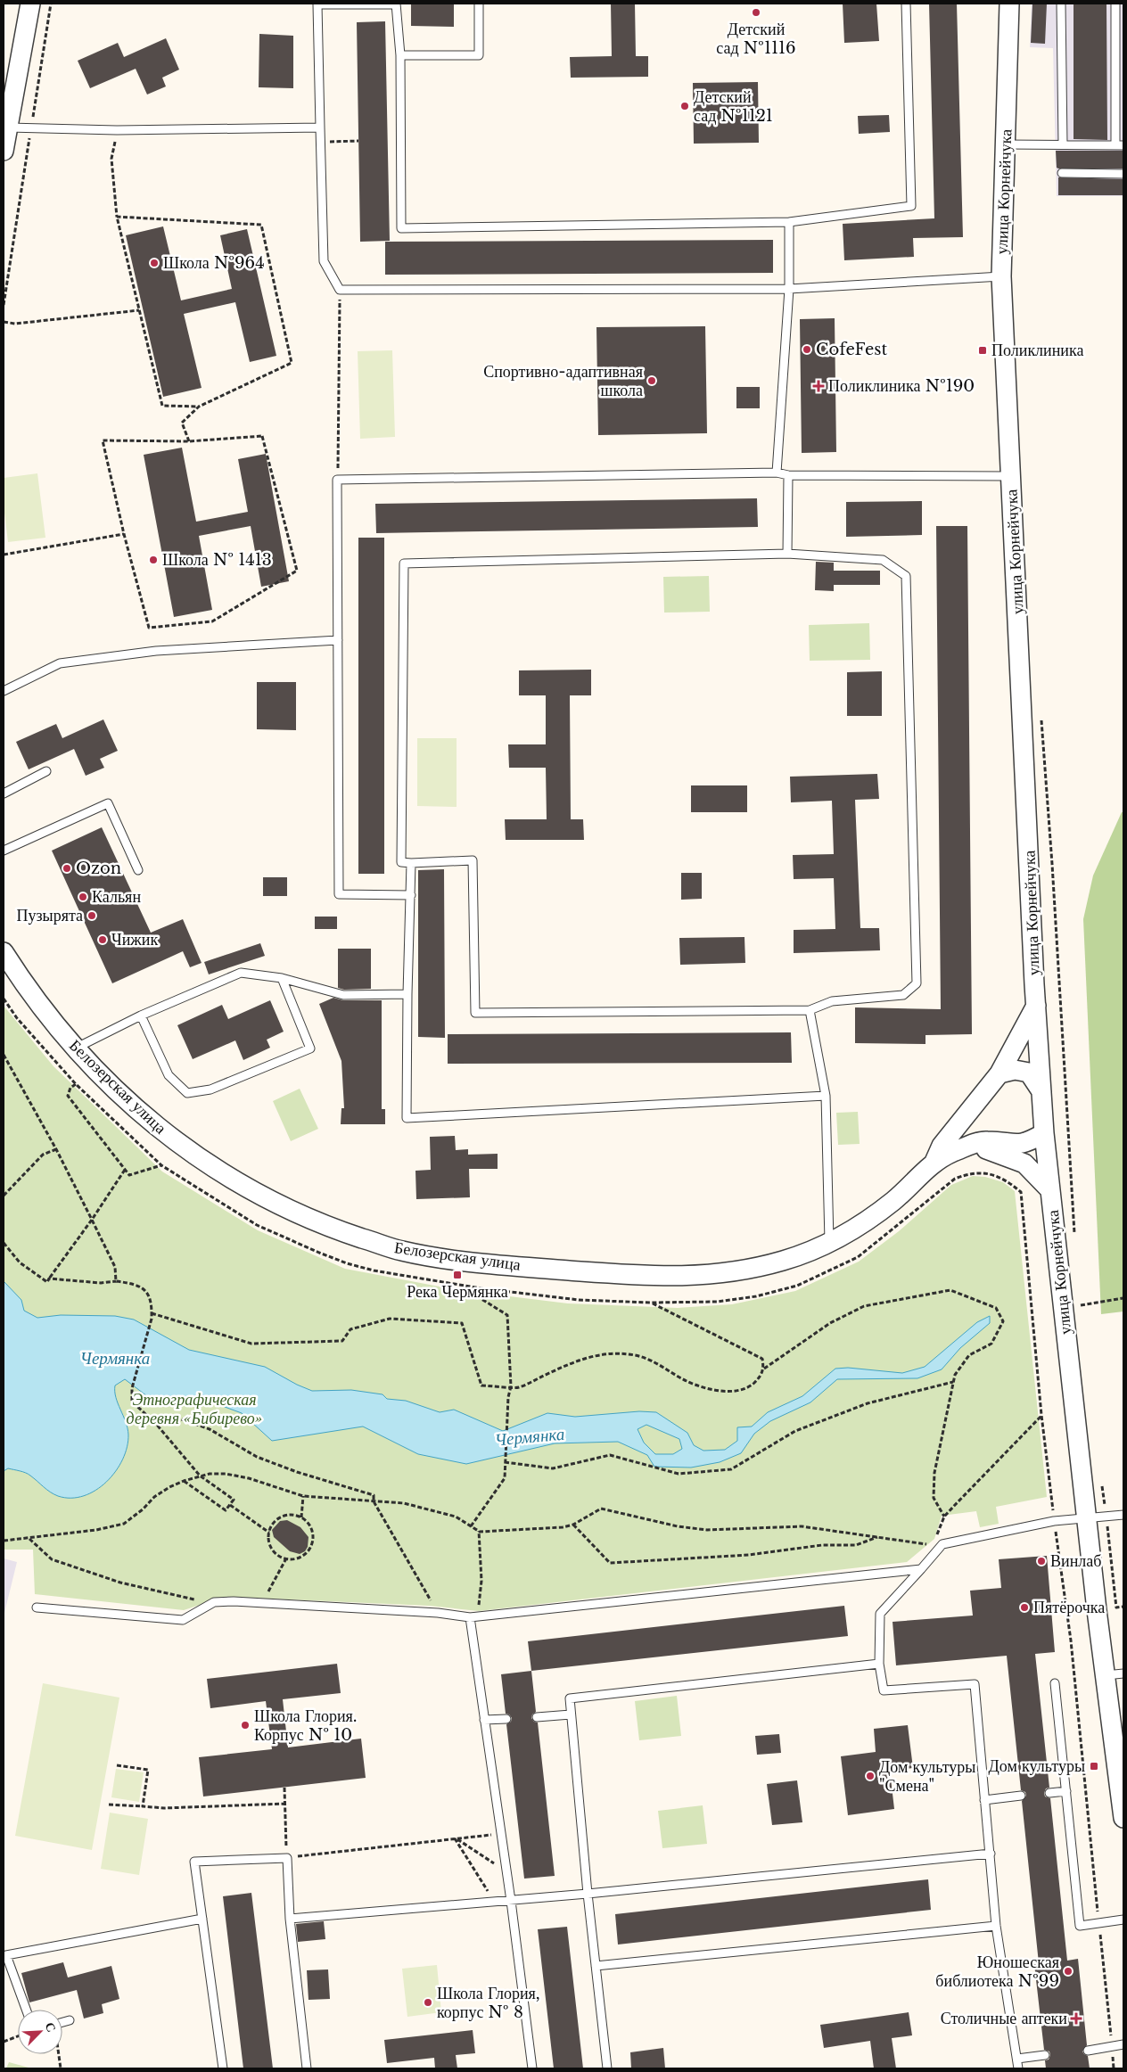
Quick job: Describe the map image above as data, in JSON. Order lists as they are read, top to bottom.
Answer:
{
  "streets": {
    "street": ["улица Корнейчука", "Белозерская улица"]
  },
  "crossings": [
    ["улица Корнейчука", "Белозерская улица"]
  ],
  "water": ["Чермянка"],
  "parks": ["Этнографическая деревня «Бибирево»"],
  "places": {
    "other": [
      "Детский сад №1116",
      "Детский сад №1121",
      "Школа №964",
      "CofeFest",
      "Спортивно-адаптивная школа",
      "Школа № 1413",
      "Ozon",
      "Кальян",
      "Пузырята",
      "Чижик",
      "Винлаб",
      "Пятёрочка",
      "Школа Глория. Корпус № 10",
      "Дом культуры \"Смена\"",
      "Юношеская библиотека №99",
      "Школа Глория, корпус № 8"
    ],
    "transit": ["Поликлиника", "Река Чермянка", "Дом культуры"],
    "health": ["Поликлиника №190", "Столичные аптеки"]
  },
  "north": "top right"
}
